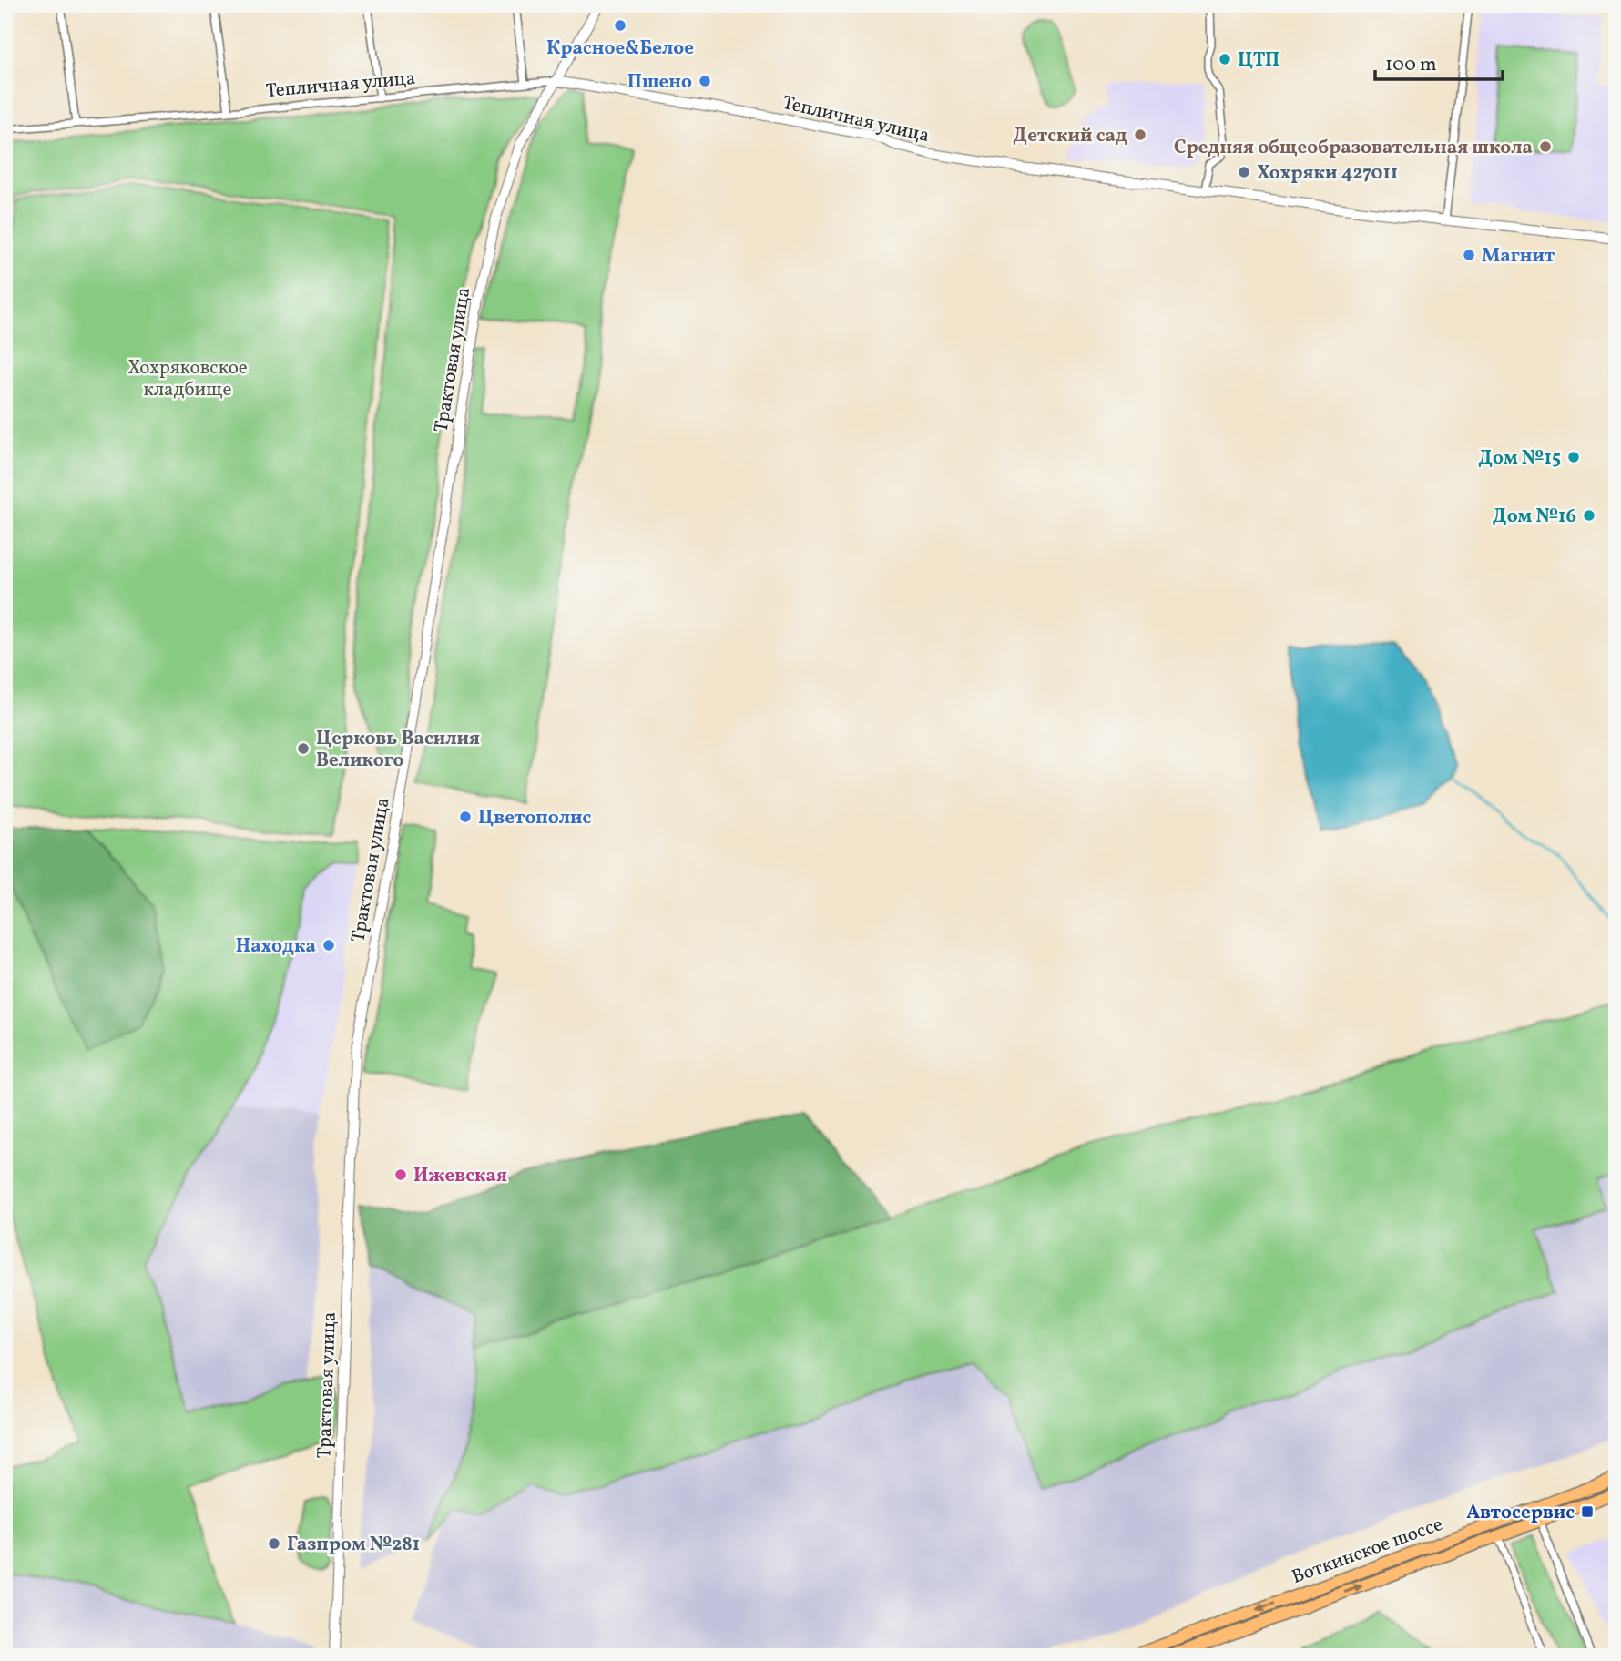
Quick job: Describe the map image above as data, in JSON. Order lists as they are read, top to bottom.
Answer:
{
  "streets": {
    "main road": ["Воткинское шоссе"],
    "street": ["Тепличная улица", "Трактовая улица"]
  },
  "crossings": [
    ["Тепличная улица", "Трактовая улица"]
  ],
  "parks": ["Хохряковское кладбище"],
  "places": {
    "other": [
      "Красное&Белое",
      "ЦТП",
      "Пшено",
      "Детский сад",
      "Средняя общеобразовательная школа",
      "Хохряки 427011",
      "Магнит",
      "Дом №15",
      "Дом №16",
      "Церковь Василия Великого",
      "Цветополис",
      "Находка",
      "Ижевская",
      "Газпром №281"
    ],
    "transit": ["Автосервис"]
  },
  "scale_bar": "100 m"
}
